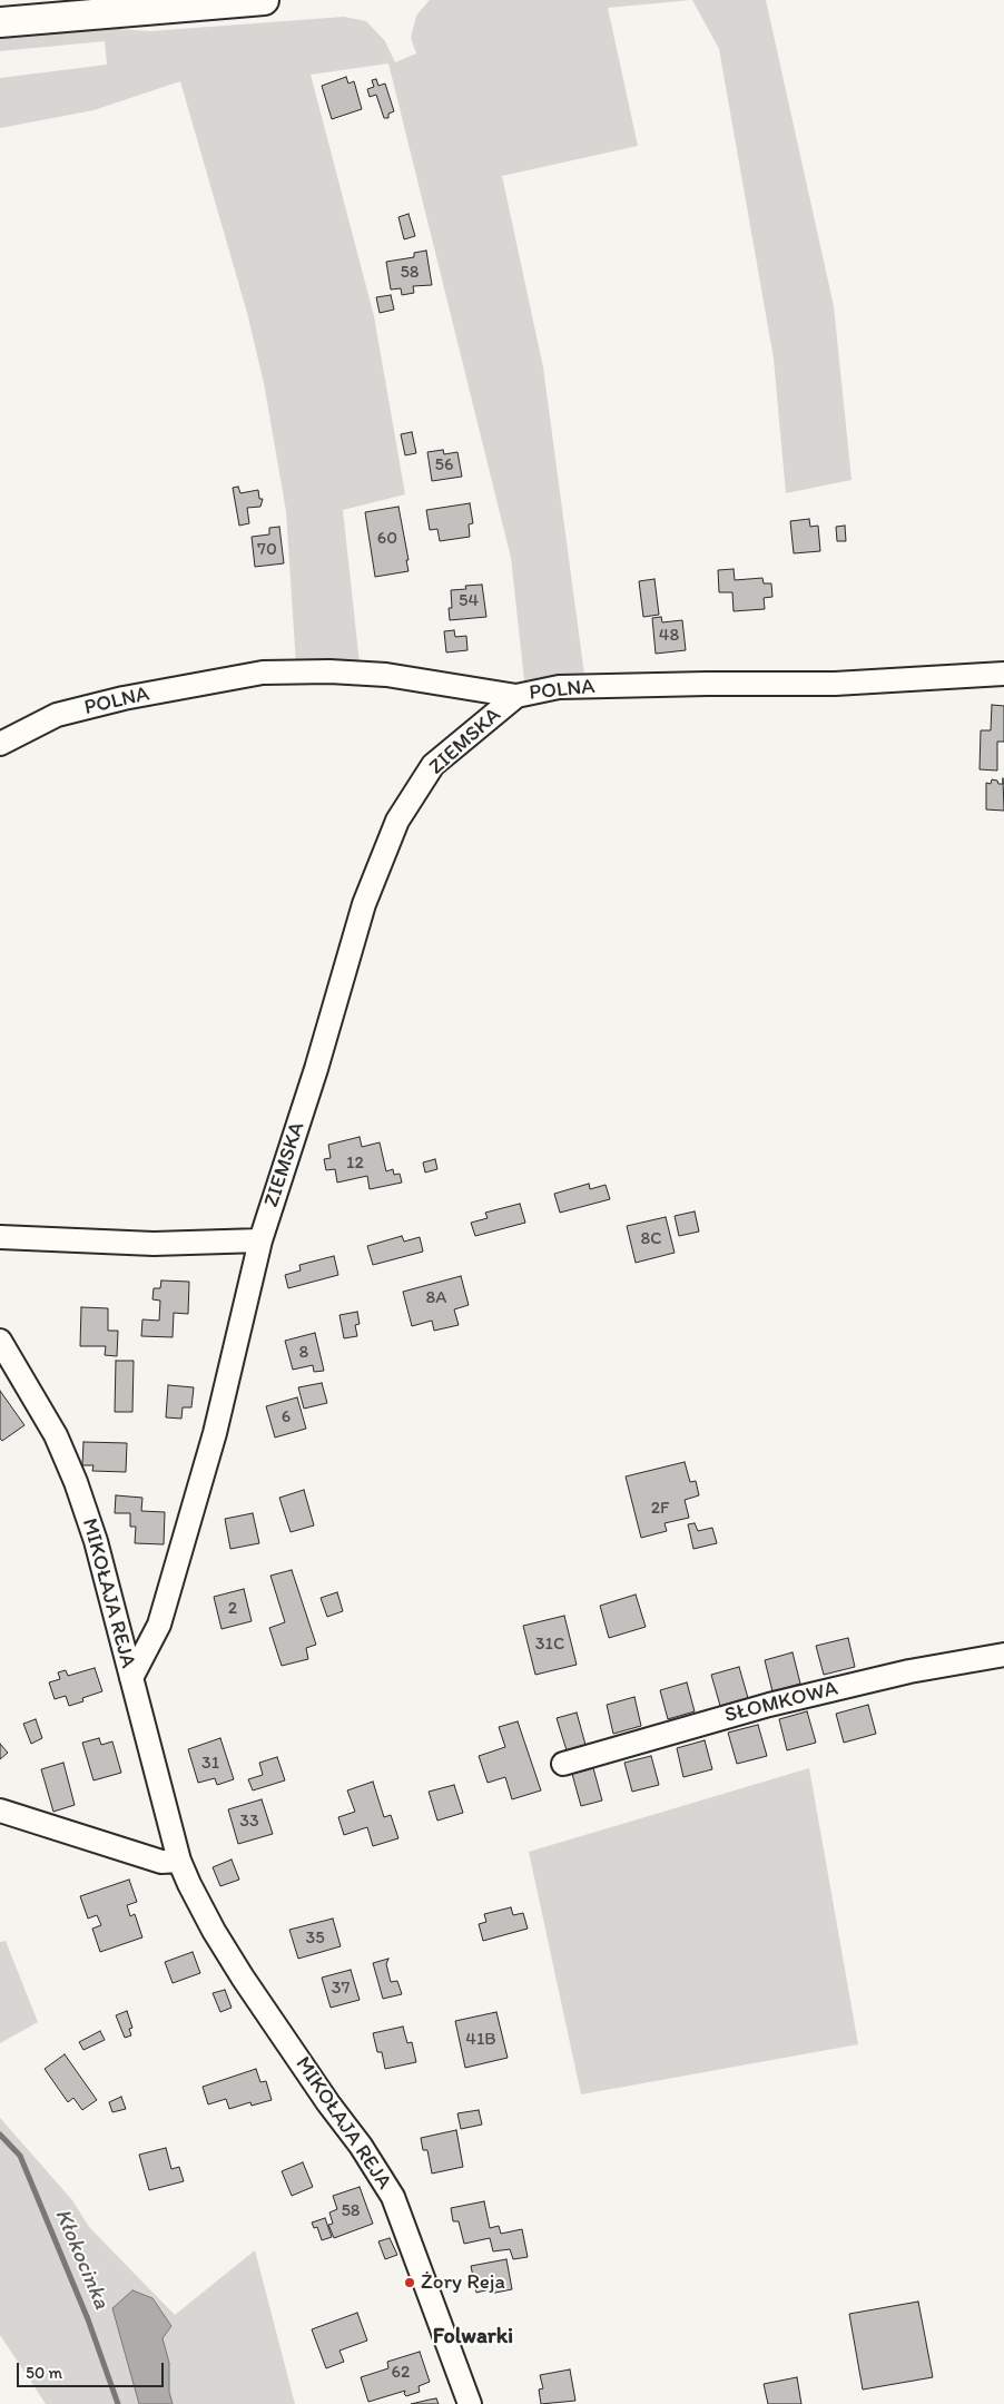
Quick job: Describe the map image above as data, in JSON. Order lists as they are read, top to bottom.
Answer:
{
  "streets": {
    "street": [
      "POLNA",
      "ZIEMSKA",
      "MIKOŁAJA REJA",
      "SŁOMKOWA"
    ]
  },
  "crossings": [
    ["POLNA", "ZIEMSKA"],
    ["ZIEMSKA", "MIKOŁAJA REJA"]
  ],
  "districts": ["Folwarki"],
  "water": ["Kłokocinka"],
  "places": ["Żory Reja"],
  "house_numbers": [
    "58",
    "56",
    "60",
    "70",
    "54",
    "48",
    "12",
    "8C",
    "8A",
    "8",
    "6",
    "2F",
    "2",
    "31C",
    "31",
    "33",
    "35",
    "37",
    "41B",
    "58",
    "62"
  ],
  "scale_bar": "50 m"
}
